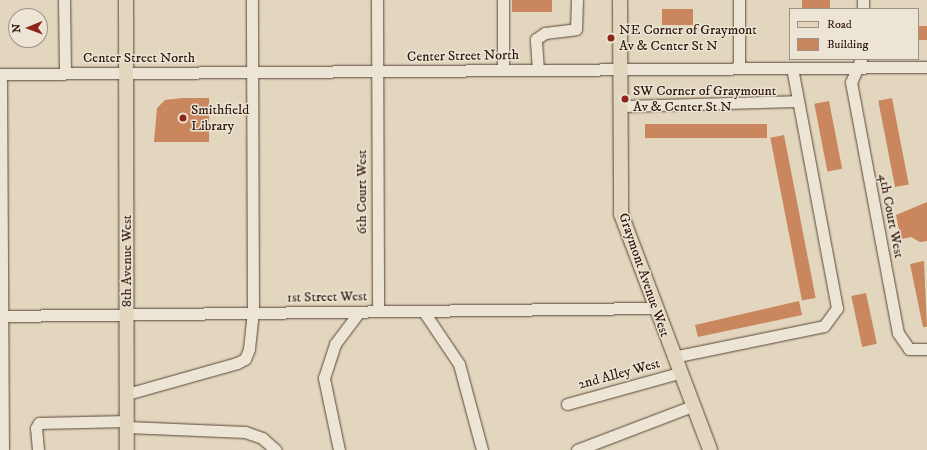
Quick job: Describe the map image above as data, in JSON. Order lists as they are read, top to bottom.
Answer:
{
  "streets": {
    "main road": ["8th Avenue West", "Graymont Avenue West"],
    "street": [
      "Center Street North",
      "6th Court West",
      "4th Court West",
      "1st Street West",
      "2nd Alley West"
    ]
  },
  "crossings": [
    ["Center Street North", "6th Court West"],
    ["Center Street North", "4th Court West"],
    ["Center Street North", "8th Avenue West"],
    ["Center Street North", "Graymont Avenue West"],
    ["6th Court West", "1st Street West"],
    ["8th Avenue West", "1st Street West"],
    ["Graymont Avenue West", "1st Street West"],
    ["Graymont Avenue West", "2nd Alley West"]
  ],
  "places": ["NE Corner of Graymont Av & Center St N", "SW Corner of Graymount Av & Center St N", "Smithfield Library"],
  "legend": ["Road", "Building"],
  "north": "left"
}
